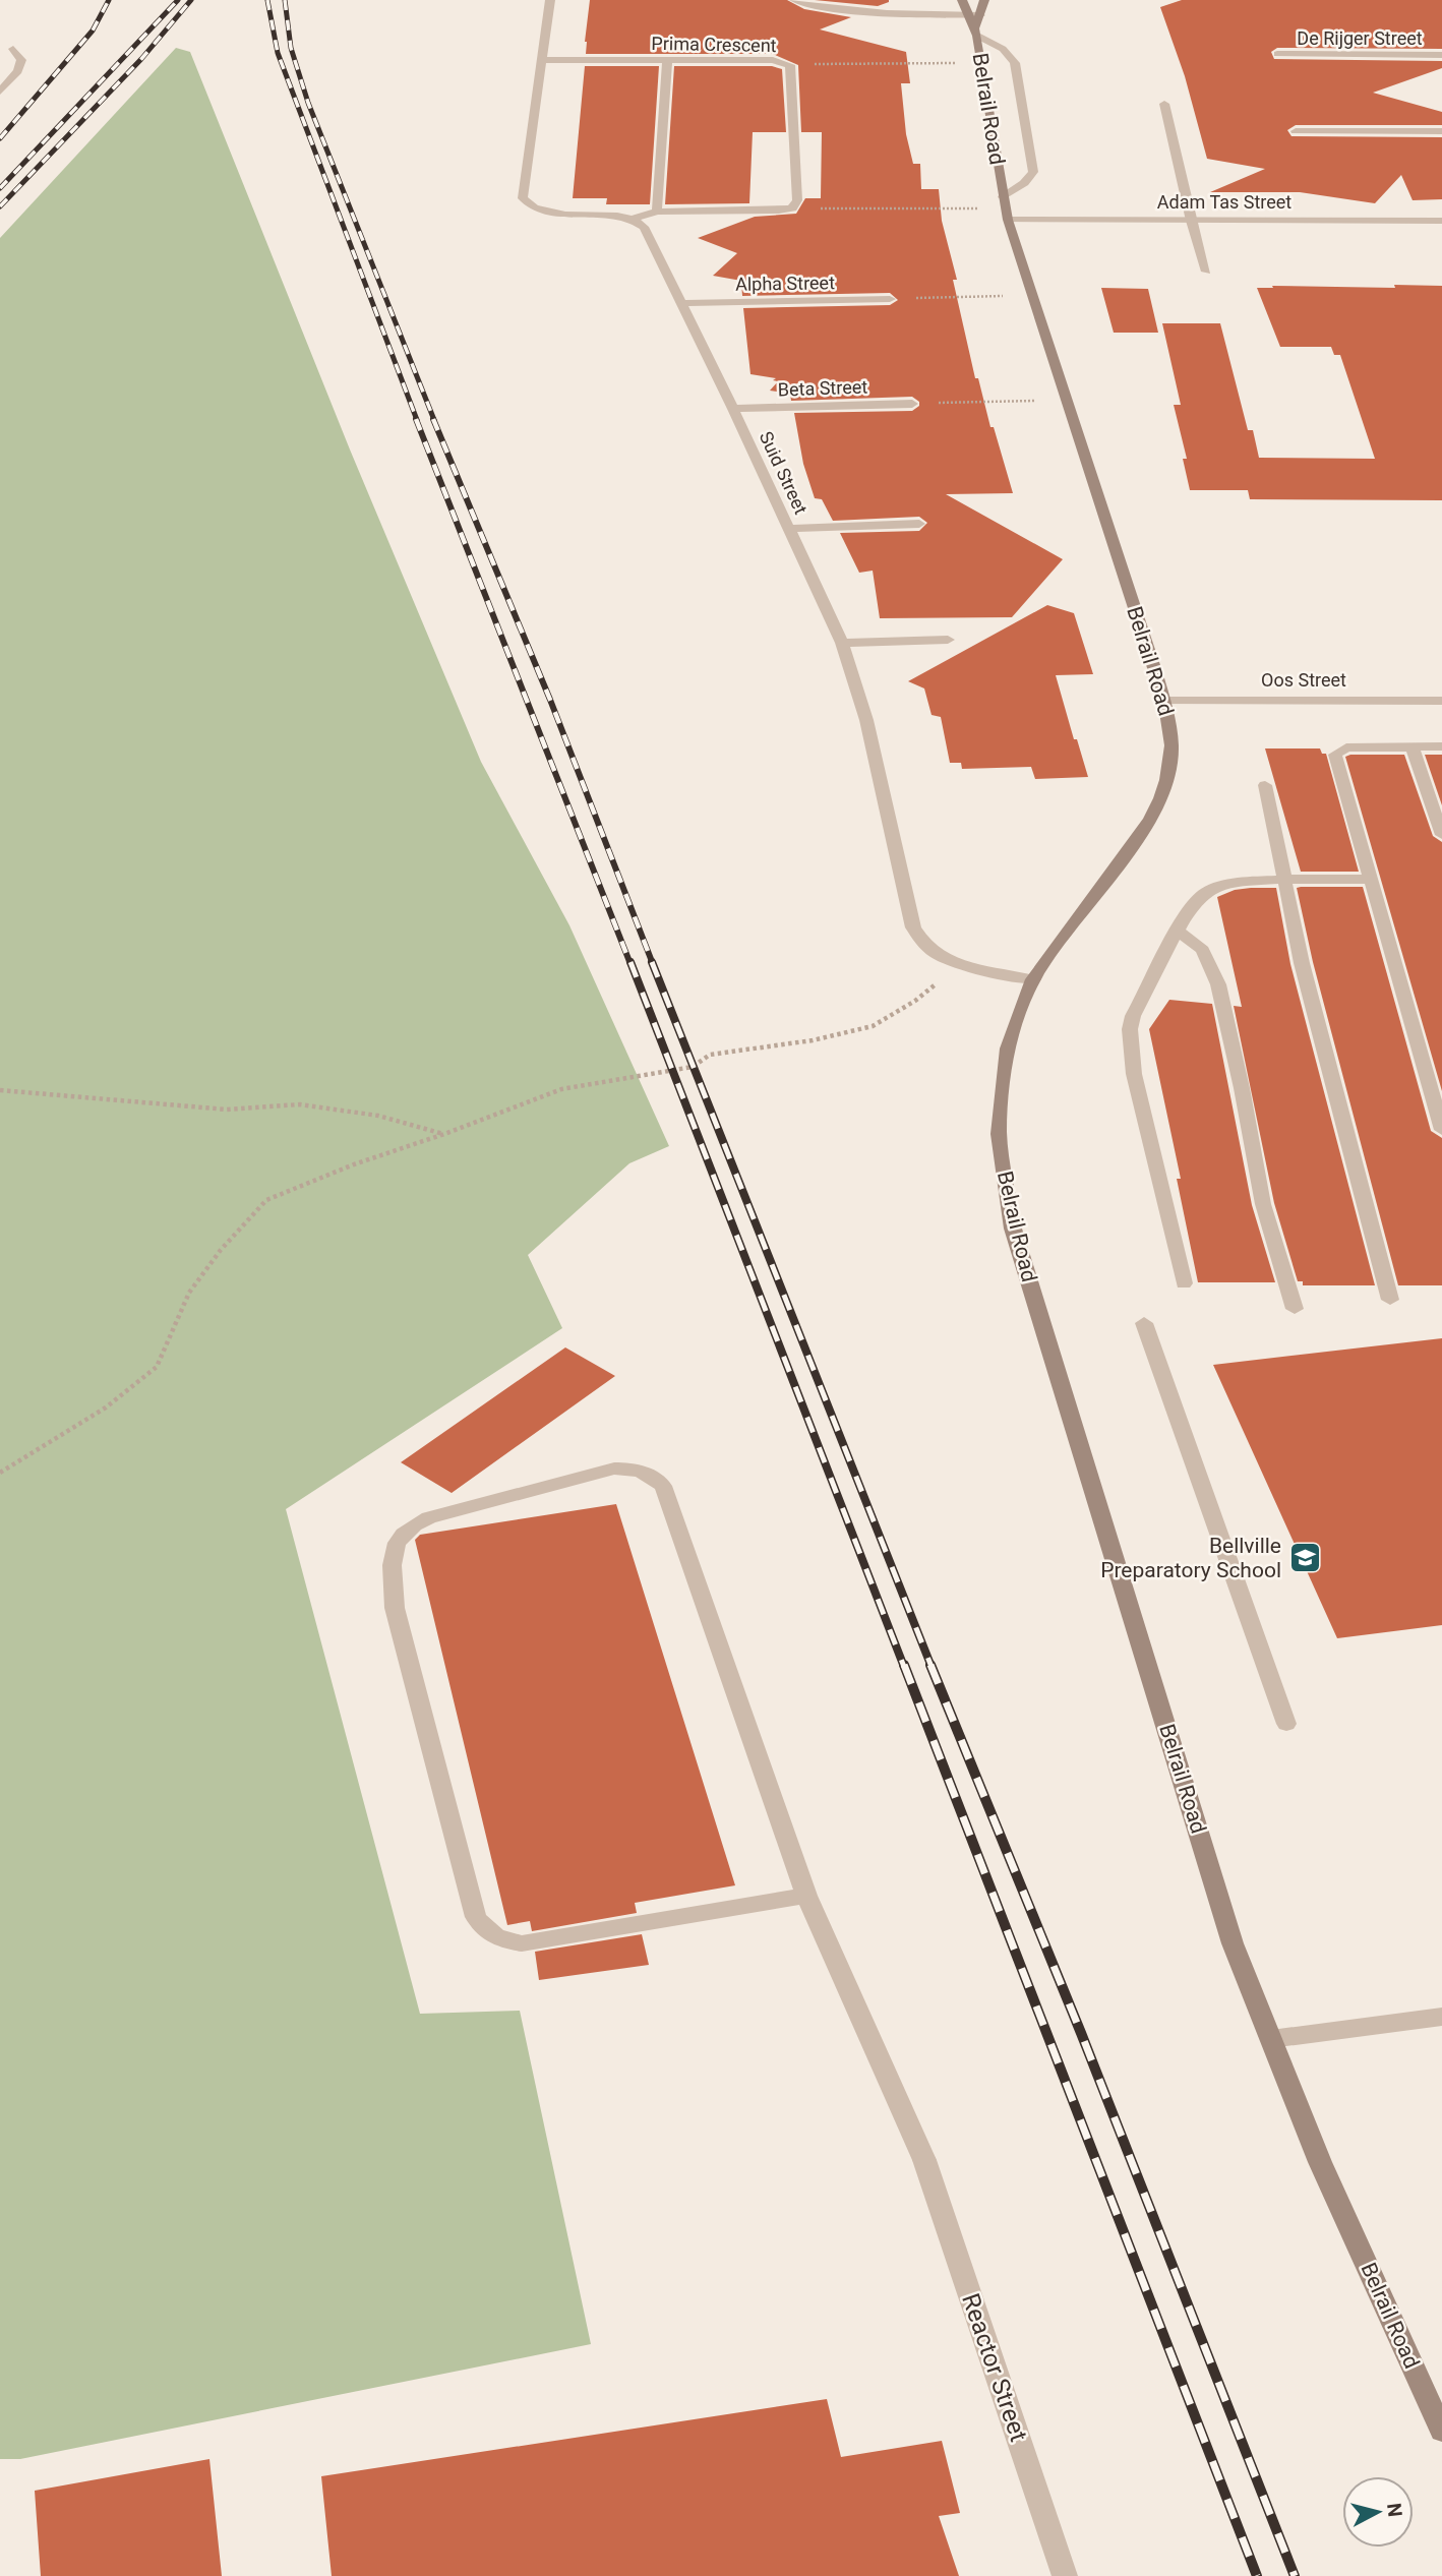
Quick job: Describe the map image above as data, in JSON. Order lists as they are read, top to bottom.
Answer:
{
  "streets": {
    "street": [
      "De Rijger Street",
      "Prima Crescent",
      "Belrail Road",
      "Adam Tas Street",
      "Alpha Street",
      "Beta Street",
      "Suid Street",
      "Oos Street",
      "Reactor Street"
    ]
  },
  "crossings": [
    ["Belrail Road", "Adam Tas Street"],
    ["Belrail Road", "Suid Street"],
    ["Belrail Road", "Oos Street"],
    ["Alpha Street", "Suid Street"],
    ["Beta Street", "Suid Street"]
  ],
  "places": {
    "school or university": ["Bellville Preparatory School"]
  },
  "north": "right"
}
